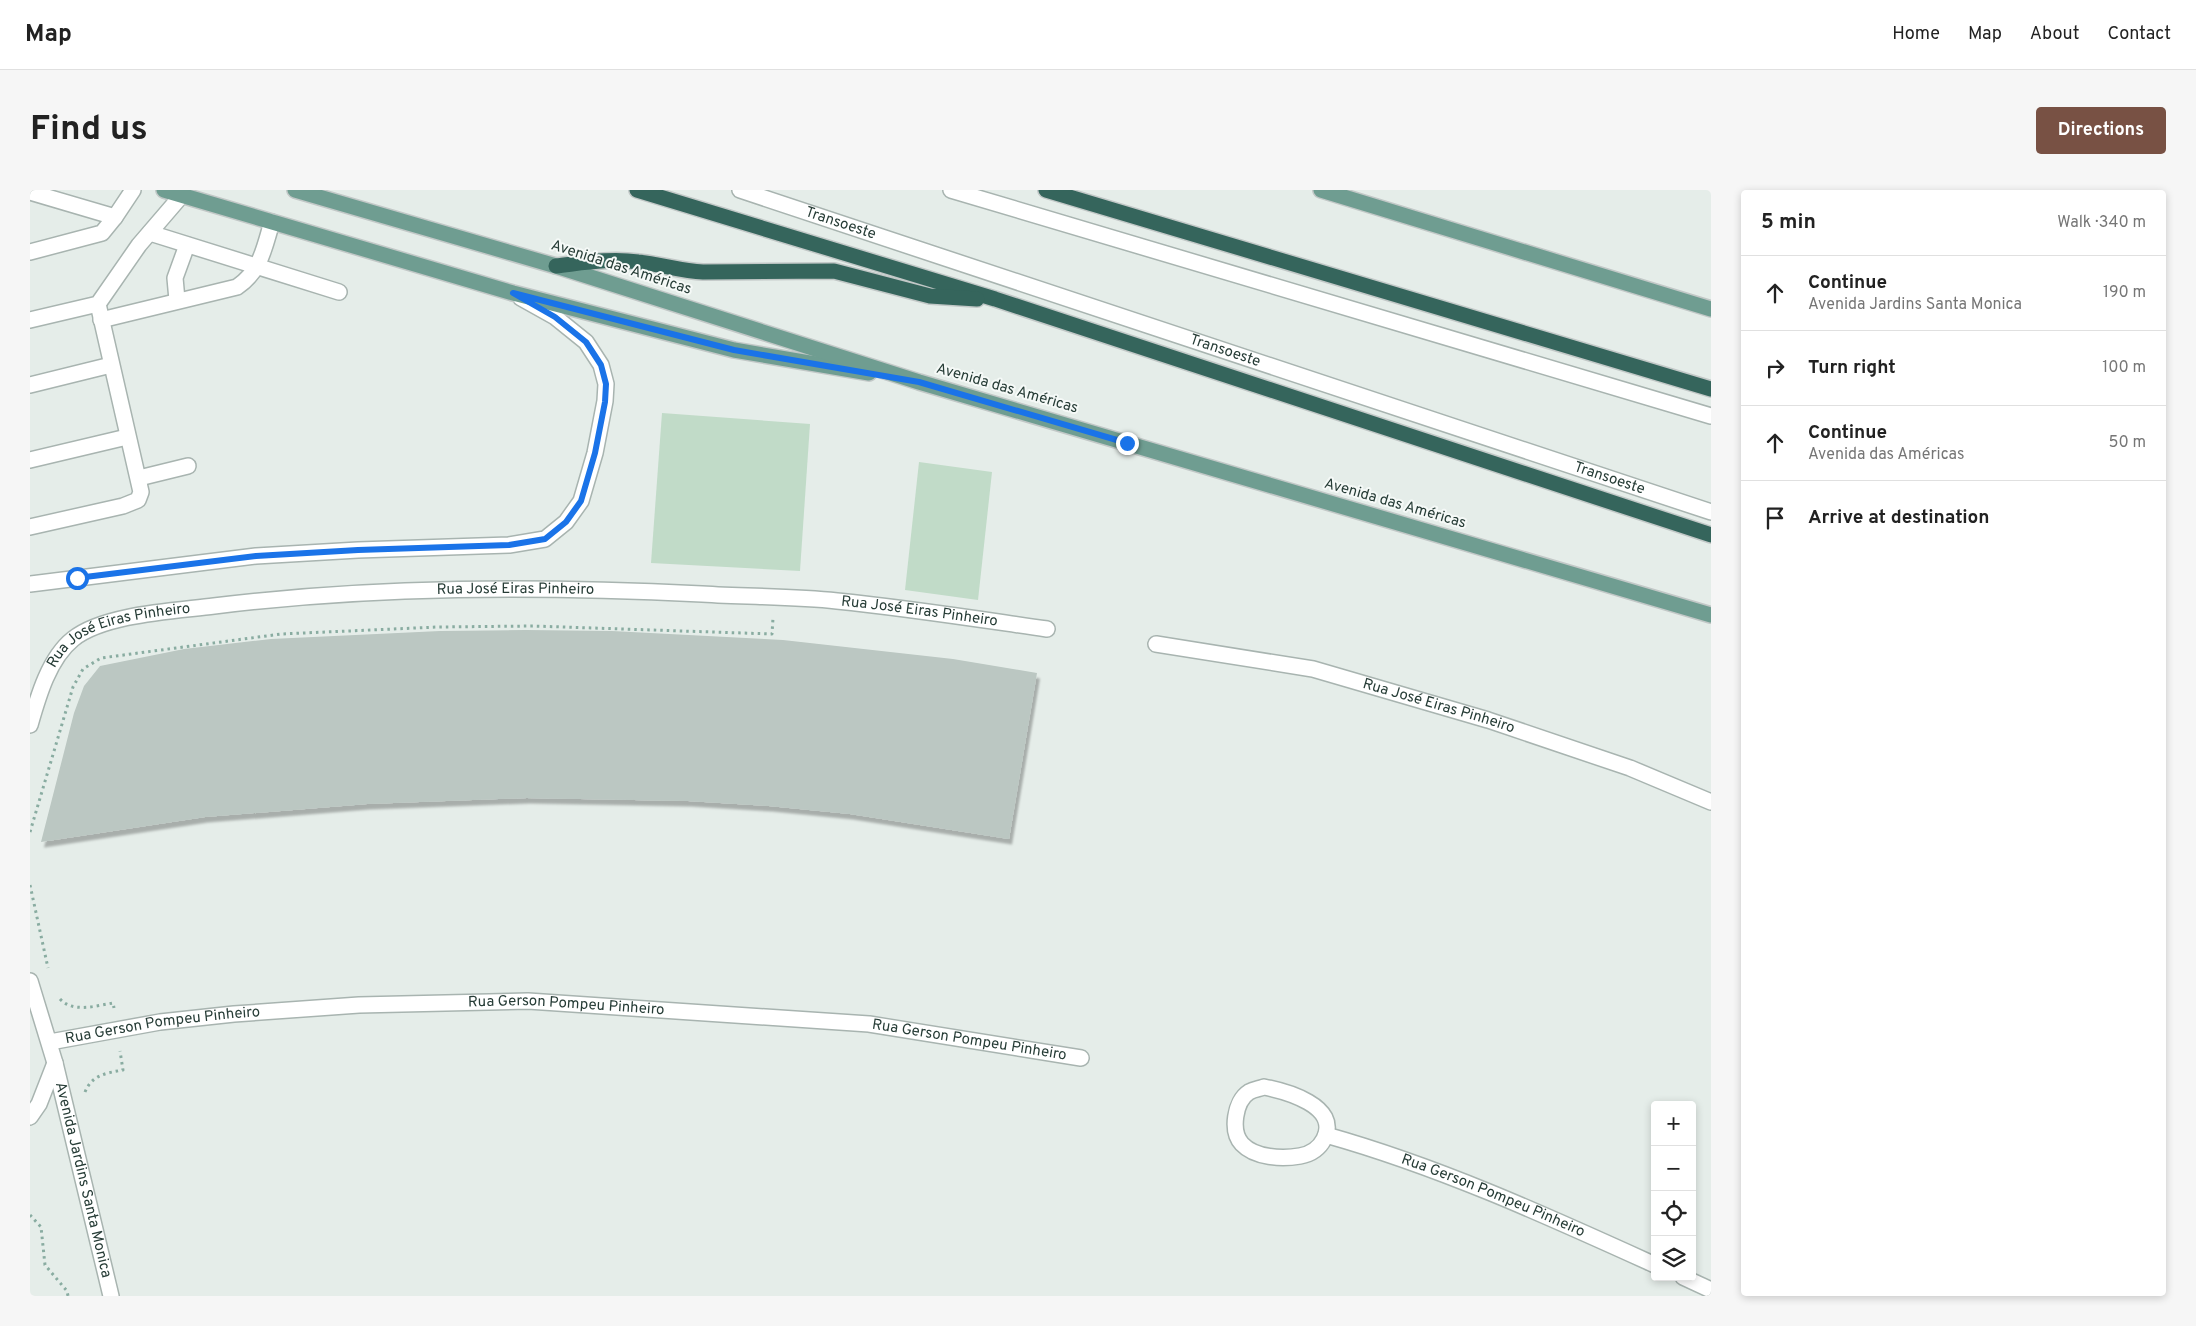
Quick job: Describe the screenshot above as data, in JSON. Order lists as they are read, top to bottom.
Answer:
{
  "streets": {
    "main road": ["Avenida das Américas"],
    "street": [
      "Transoeste",
      "Rua José Eiras Pinheiro",
      "Rua Gerson Pompeu Pinheiro",
      "Avenida Jardins Santa Monica"
    ]
  },
  "crossings": [
    ["Rua Gerson Pompeu Pinheiro", "Avenida Jardins Santa Monica"]
  ],
  "page": {
    "header": "Map",
    "nav": [
      "Home",
      "Map",
      "About",
      "Contact"
    ],
    "buttons": "Directions",
    "title": "Find us",
    "heading": ["5 min", "Walk · 340 m"],
    "list": [
      ["Continue", "Avenida Jardins Santa Monica", "190 m"],
      ["Turn right", "100 m"],
      ["Continue", "Avenida das Américas", "50 m"],
      "Arrive at destination"
    ],
    "map_buttons": ["+", "−"]
  }
}
